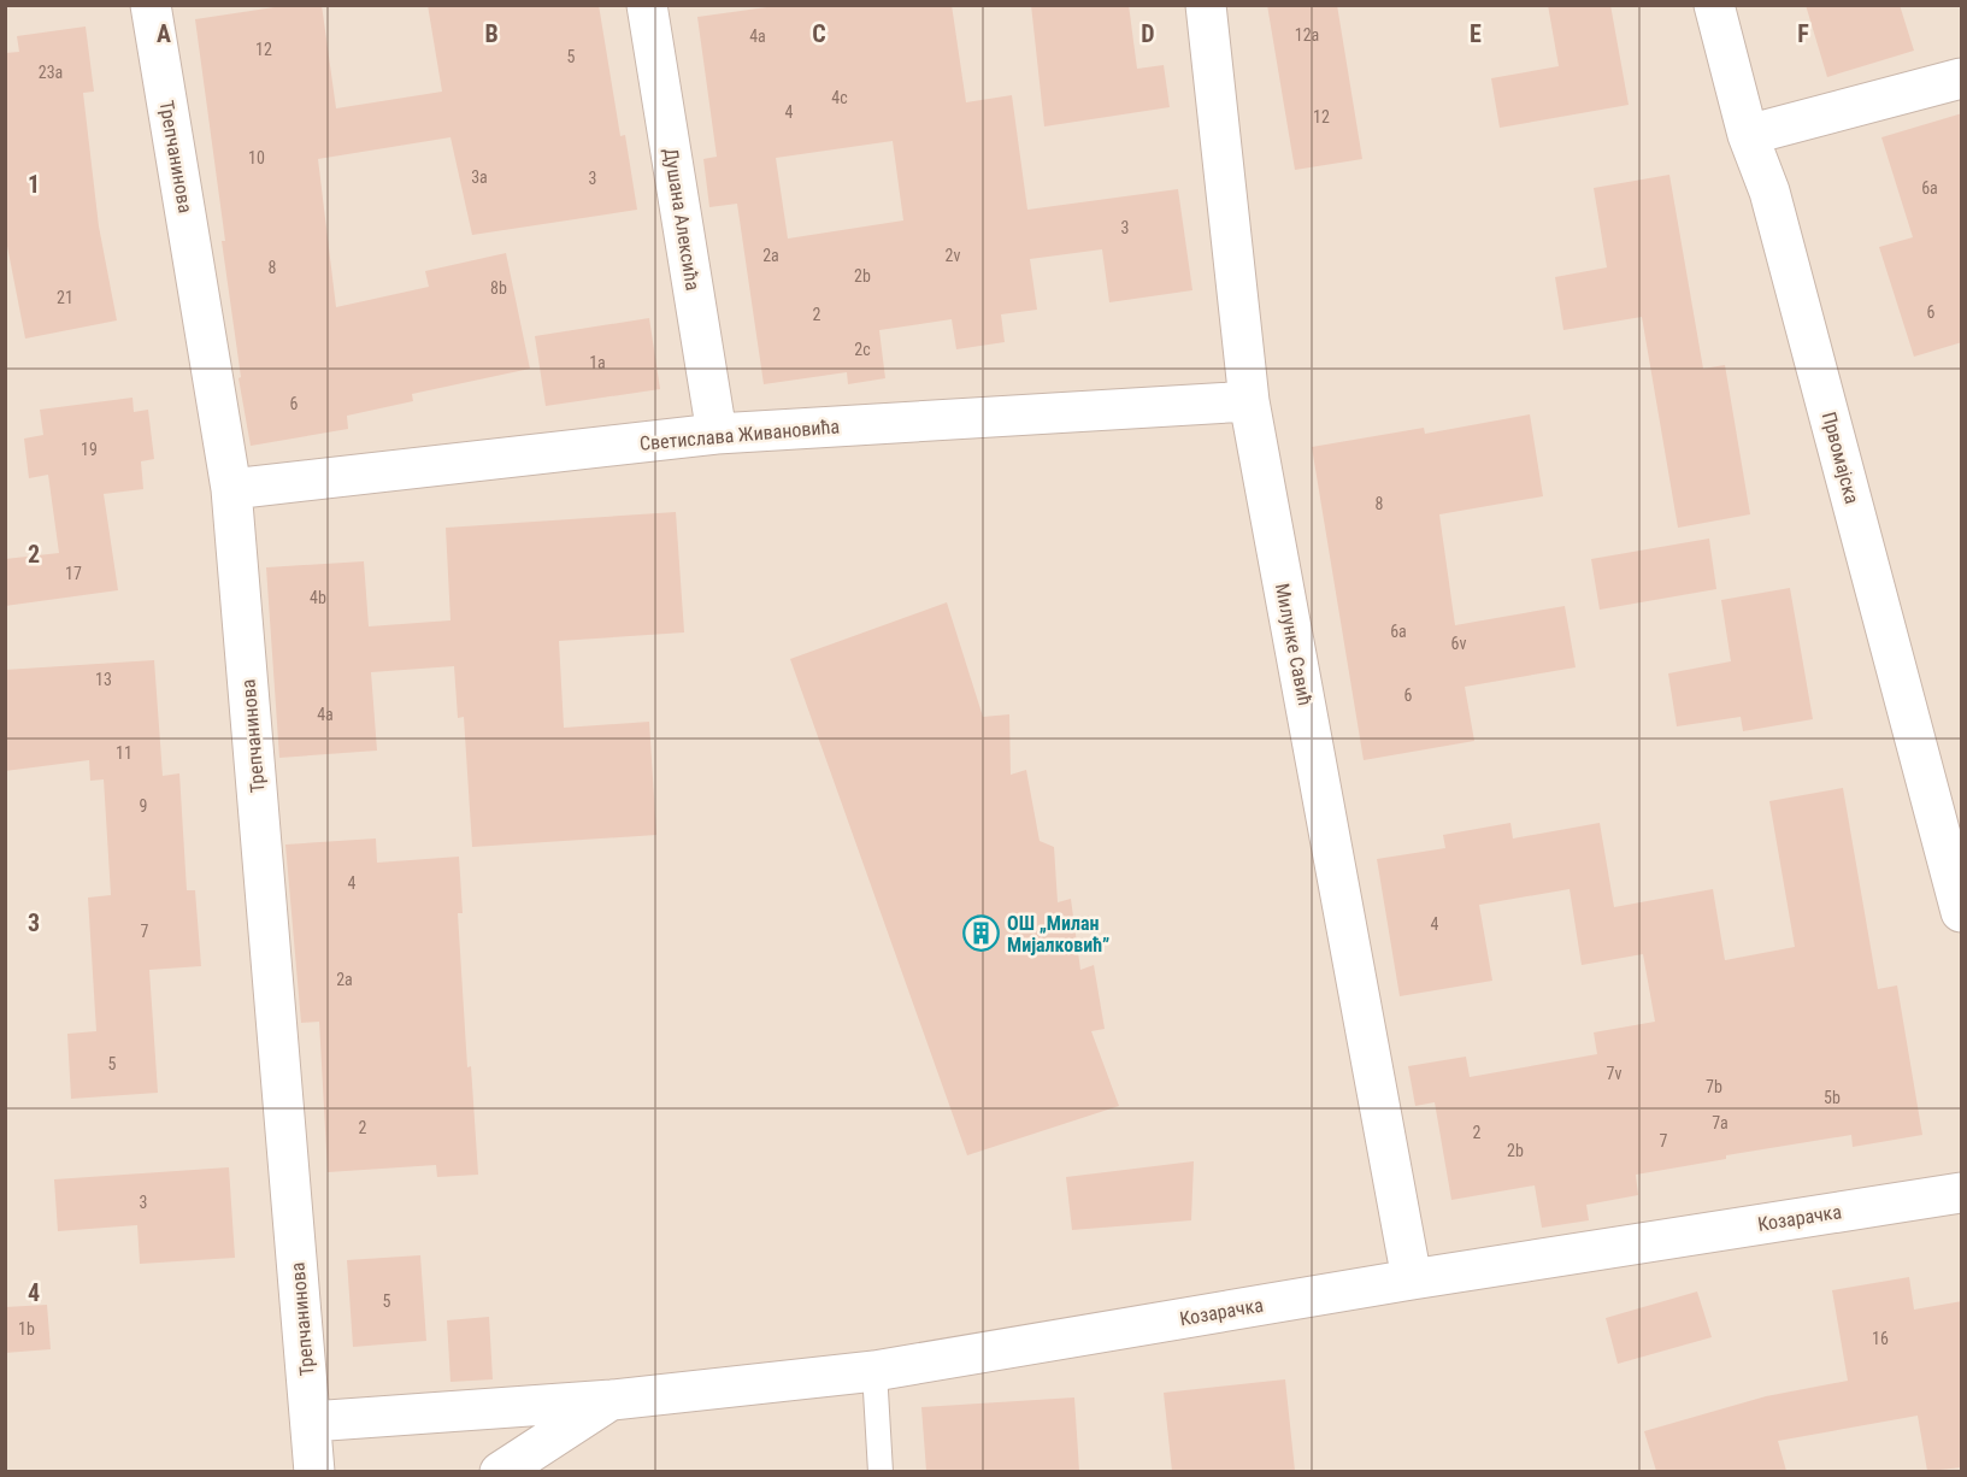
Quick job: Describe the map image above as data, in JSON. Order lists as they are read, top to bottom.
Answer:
{
  "streets": {
    "street": [
      "Трепчанинова",
      "Душана Алексића",
      "Светислава Живановића",
      "Првомајска",
      "Милунке Савић",
      "Козарачка"
    ]
  },
  "crossings": [
    ["Трепчанинова", "Светислава Живановића"],
    ["Душана Алексића", "Светислава Живановића"],
    ["Светислава Живановића", "Милунке Савић"],
    ["Милунке Савић", "Козарачка"]
  ],
  "places": {
    "building": ["ОШ „Милан Мијалковић”"]
  },
  "house_numbers": [
    "12a",
    "4a",
    "12",
    "5",
    "23a",
    "4c",
    "4",
    "12",
    "10",
    "3a",
    "3",
    "6a",
    "3",
    "2a",
    "2v",
    "8",
    "2b",
    "8b",
    "21",
    "6",
    "2",
    "2c",
    "1a",
    "6",
    "19",
    "8",
    "17",
    "4b",
    "6a",
    "6v",
    "13",
    "6",
    "4a",
    "11",
    "9",
    "4",
    "4",
    "7",
    "2a",
    "5",
    "7v",
    "7b",
    "5b",
    "7a",
    "2",
    "2",
    "7",
    "2b",
    "3",
    "5",
    "1b",
    "16"
  ],
  "grid": {
    "columns": [
      "A",
      "B",
      "C",
      "D",
      "E",
      "F"
    ],
    "rows": [
      "1",
      "2",
      "3",
      "4"
    ]
  }
}
